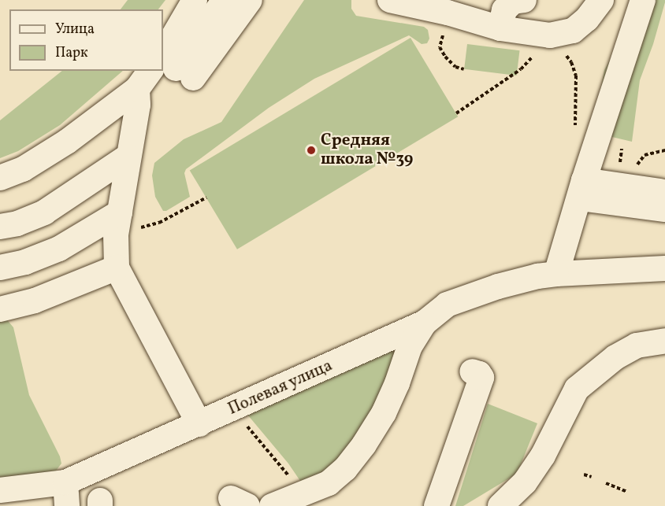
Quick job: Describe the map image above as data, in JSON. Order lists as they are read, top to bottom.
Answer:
{
  "streets": {
    "lane": ["Полевая улица"]
  },
  "places": ["Средняя школа №39"],
  "legend": ["Улица", "Парк"]
}
